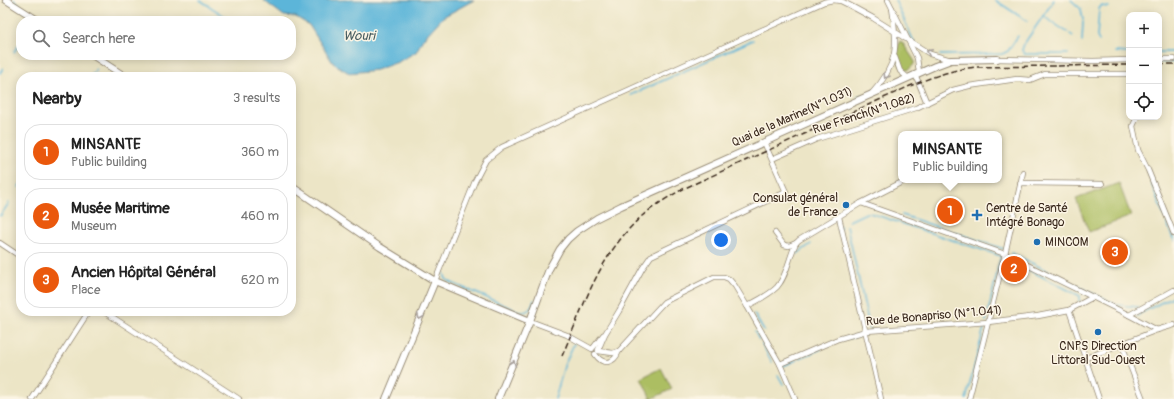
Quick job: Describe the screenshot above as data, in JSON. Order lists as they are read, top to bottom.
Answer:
{
  "streets": {
    "main road": ["Quai de la Marine(N°1.031)"],
    "street": ["Rue French(N°1.082)", "Rue de Bonapriso (N°1.041)"]
  },
  "water": ["Wouri"],
  "places": {
    "other": ["Consulat général de France", "MINCOM", "CNPS Direction Littoral Sud-Ouest"],
    "health": ["Centre de Santé Intégré Bonago"]
  },
  "page": {
    "map_buttons": ["+", "−"],
    "search": "Search here",
    "heading": ["Nearby", "3 results"],
    "list": [
      {
        "mark": "1",
        "name": "MINSANTE",
        "note": "Public building",
        "value": "360 m"
      },
      {
        "mark": "2",
        "name": "Musée Maritime",
        "note": "Museum",
        "value": "460 m"
      },
      {
        "mark": "3",
        "name": "Ancien Hôpital Général",
        "note": "Place",
        "value": "620 m"
      }
    ],
    "popup": ["MINSANTE", "Public building"],
    "pins": ["1", "3", "2"]
  }
}
